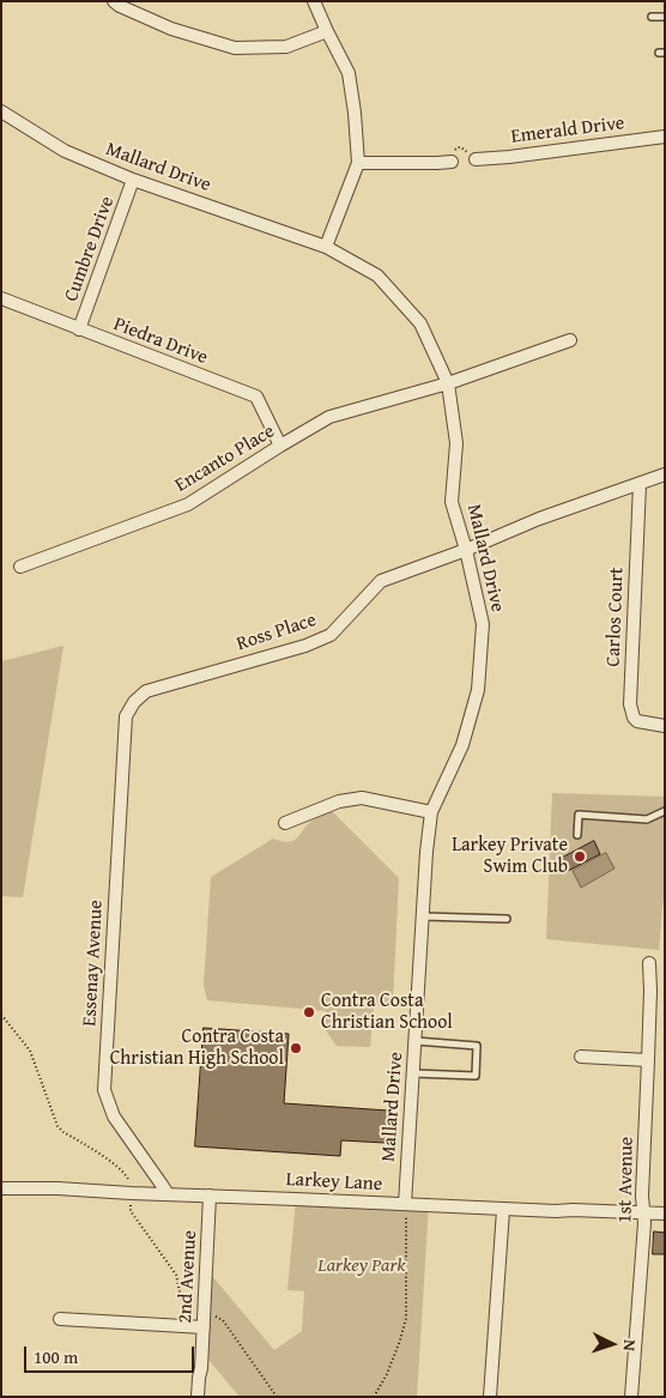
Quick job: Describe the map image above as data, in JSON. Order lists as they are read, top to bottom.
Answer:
{
  "streets": {
    "street": [
      "Emerald Drive",
      "Mallard Drive",
      "Cumbre Drive",
      "Piedra Drive",
      "Encanto Place",
      "Carlos Court",
      "Ross Place",
      "Essenay Avenue",
      "1st Avenue",
      "Larkey Lane",
      "2nd Avenue"
    ]
  },
  "crossings": [
    ["Mallard Drive", "Cumbre Drive"],
    ["Mallard Drive", "Encanto Place"],
    ["Mallard Drive", "Ross Place"],
    ["Mallard Drive", "Larkey Lane"],
    ["Cumbre Drive", "Piedra Drive"],
    ["Piedra Drive", "Encanto Place"],
    ["Carlos Court", "Ross Place"],
    ["Ross Place", "Essenay Avenue"],
    ["Essenay Avenue", "Larkey Lane"],
    ["1st Avenue", "Larkey Lane"],
    ["Larkey Lane", "2nd Avenue"]
  ],
  "parks": ["Larkey Park"],
  "places": ["Larkey Private Swim Club", "Contra Costa Christian School", "Contra Costa Christian High School"],
  "scale_bar": "100 m",
  "north": "right"
}
